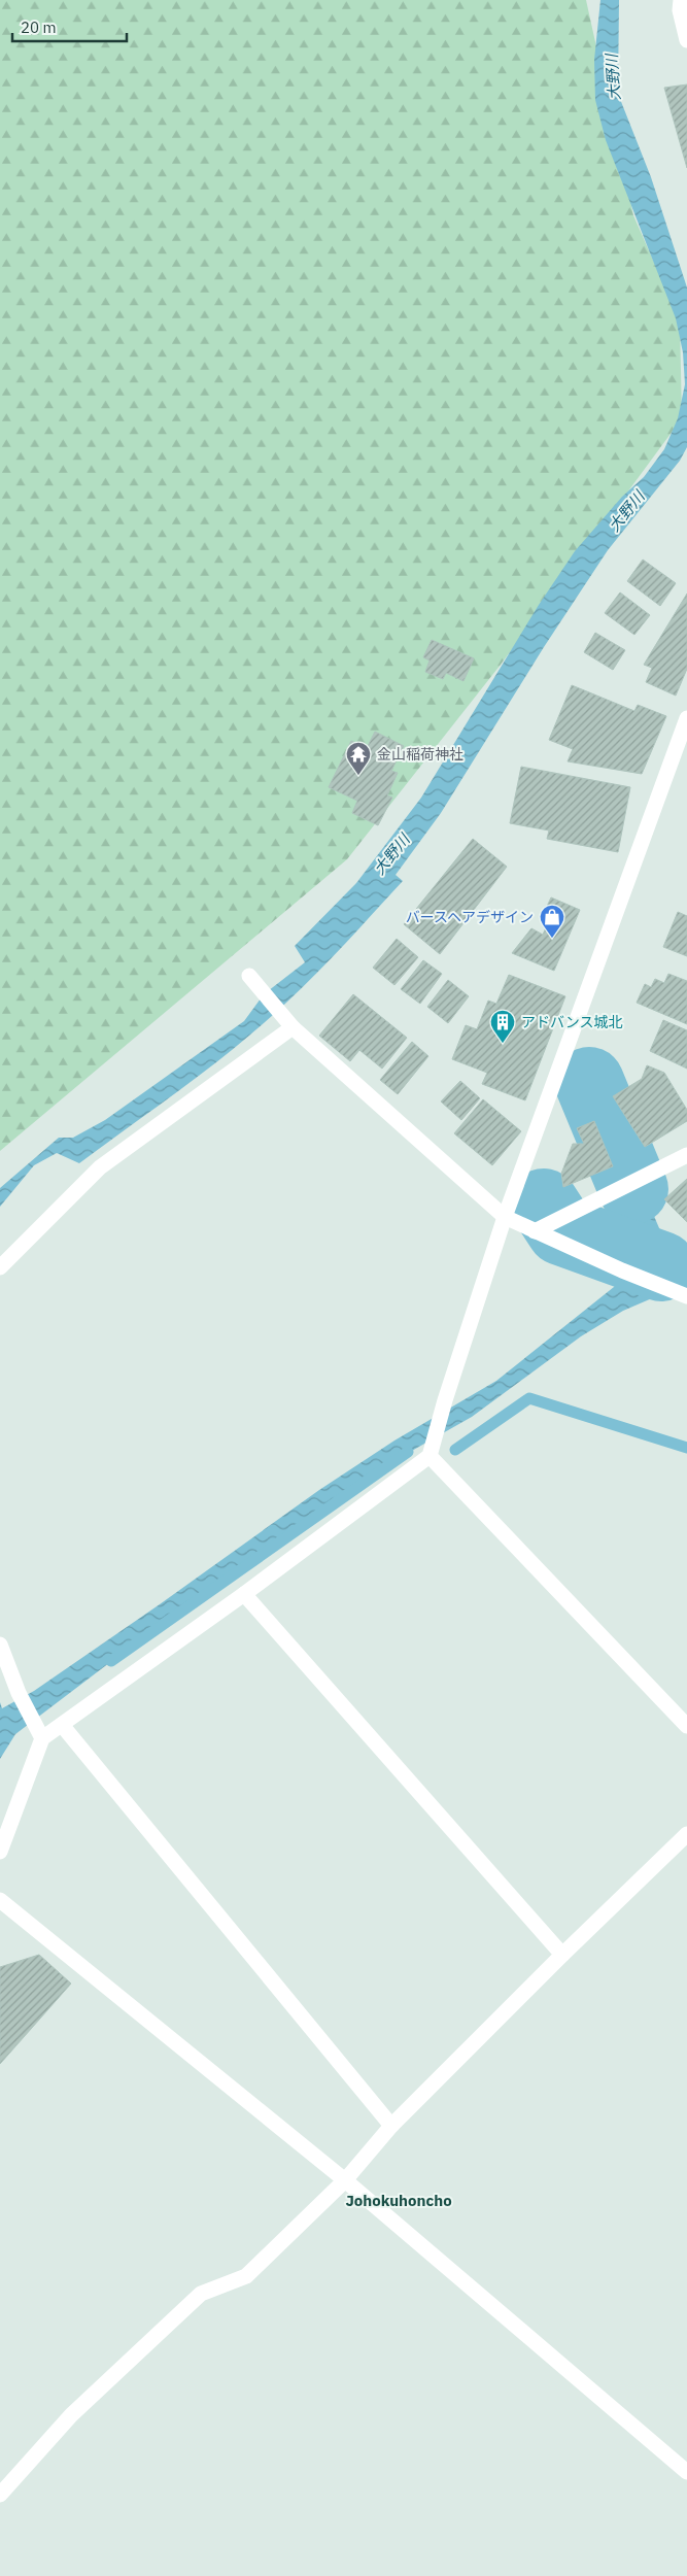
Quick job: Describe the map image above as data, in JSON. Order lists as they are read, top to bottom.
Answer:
{
  "districts": ["Johokuhoncho"],
  "water": ["大野川"],
  "places": {
    "temple": ["金山稲荷神社"],
    "shop": ["バースヘアデザイン"],
    "building": ["アドバンス城北"]
  },
  "scale_bar": "20 m"
}
